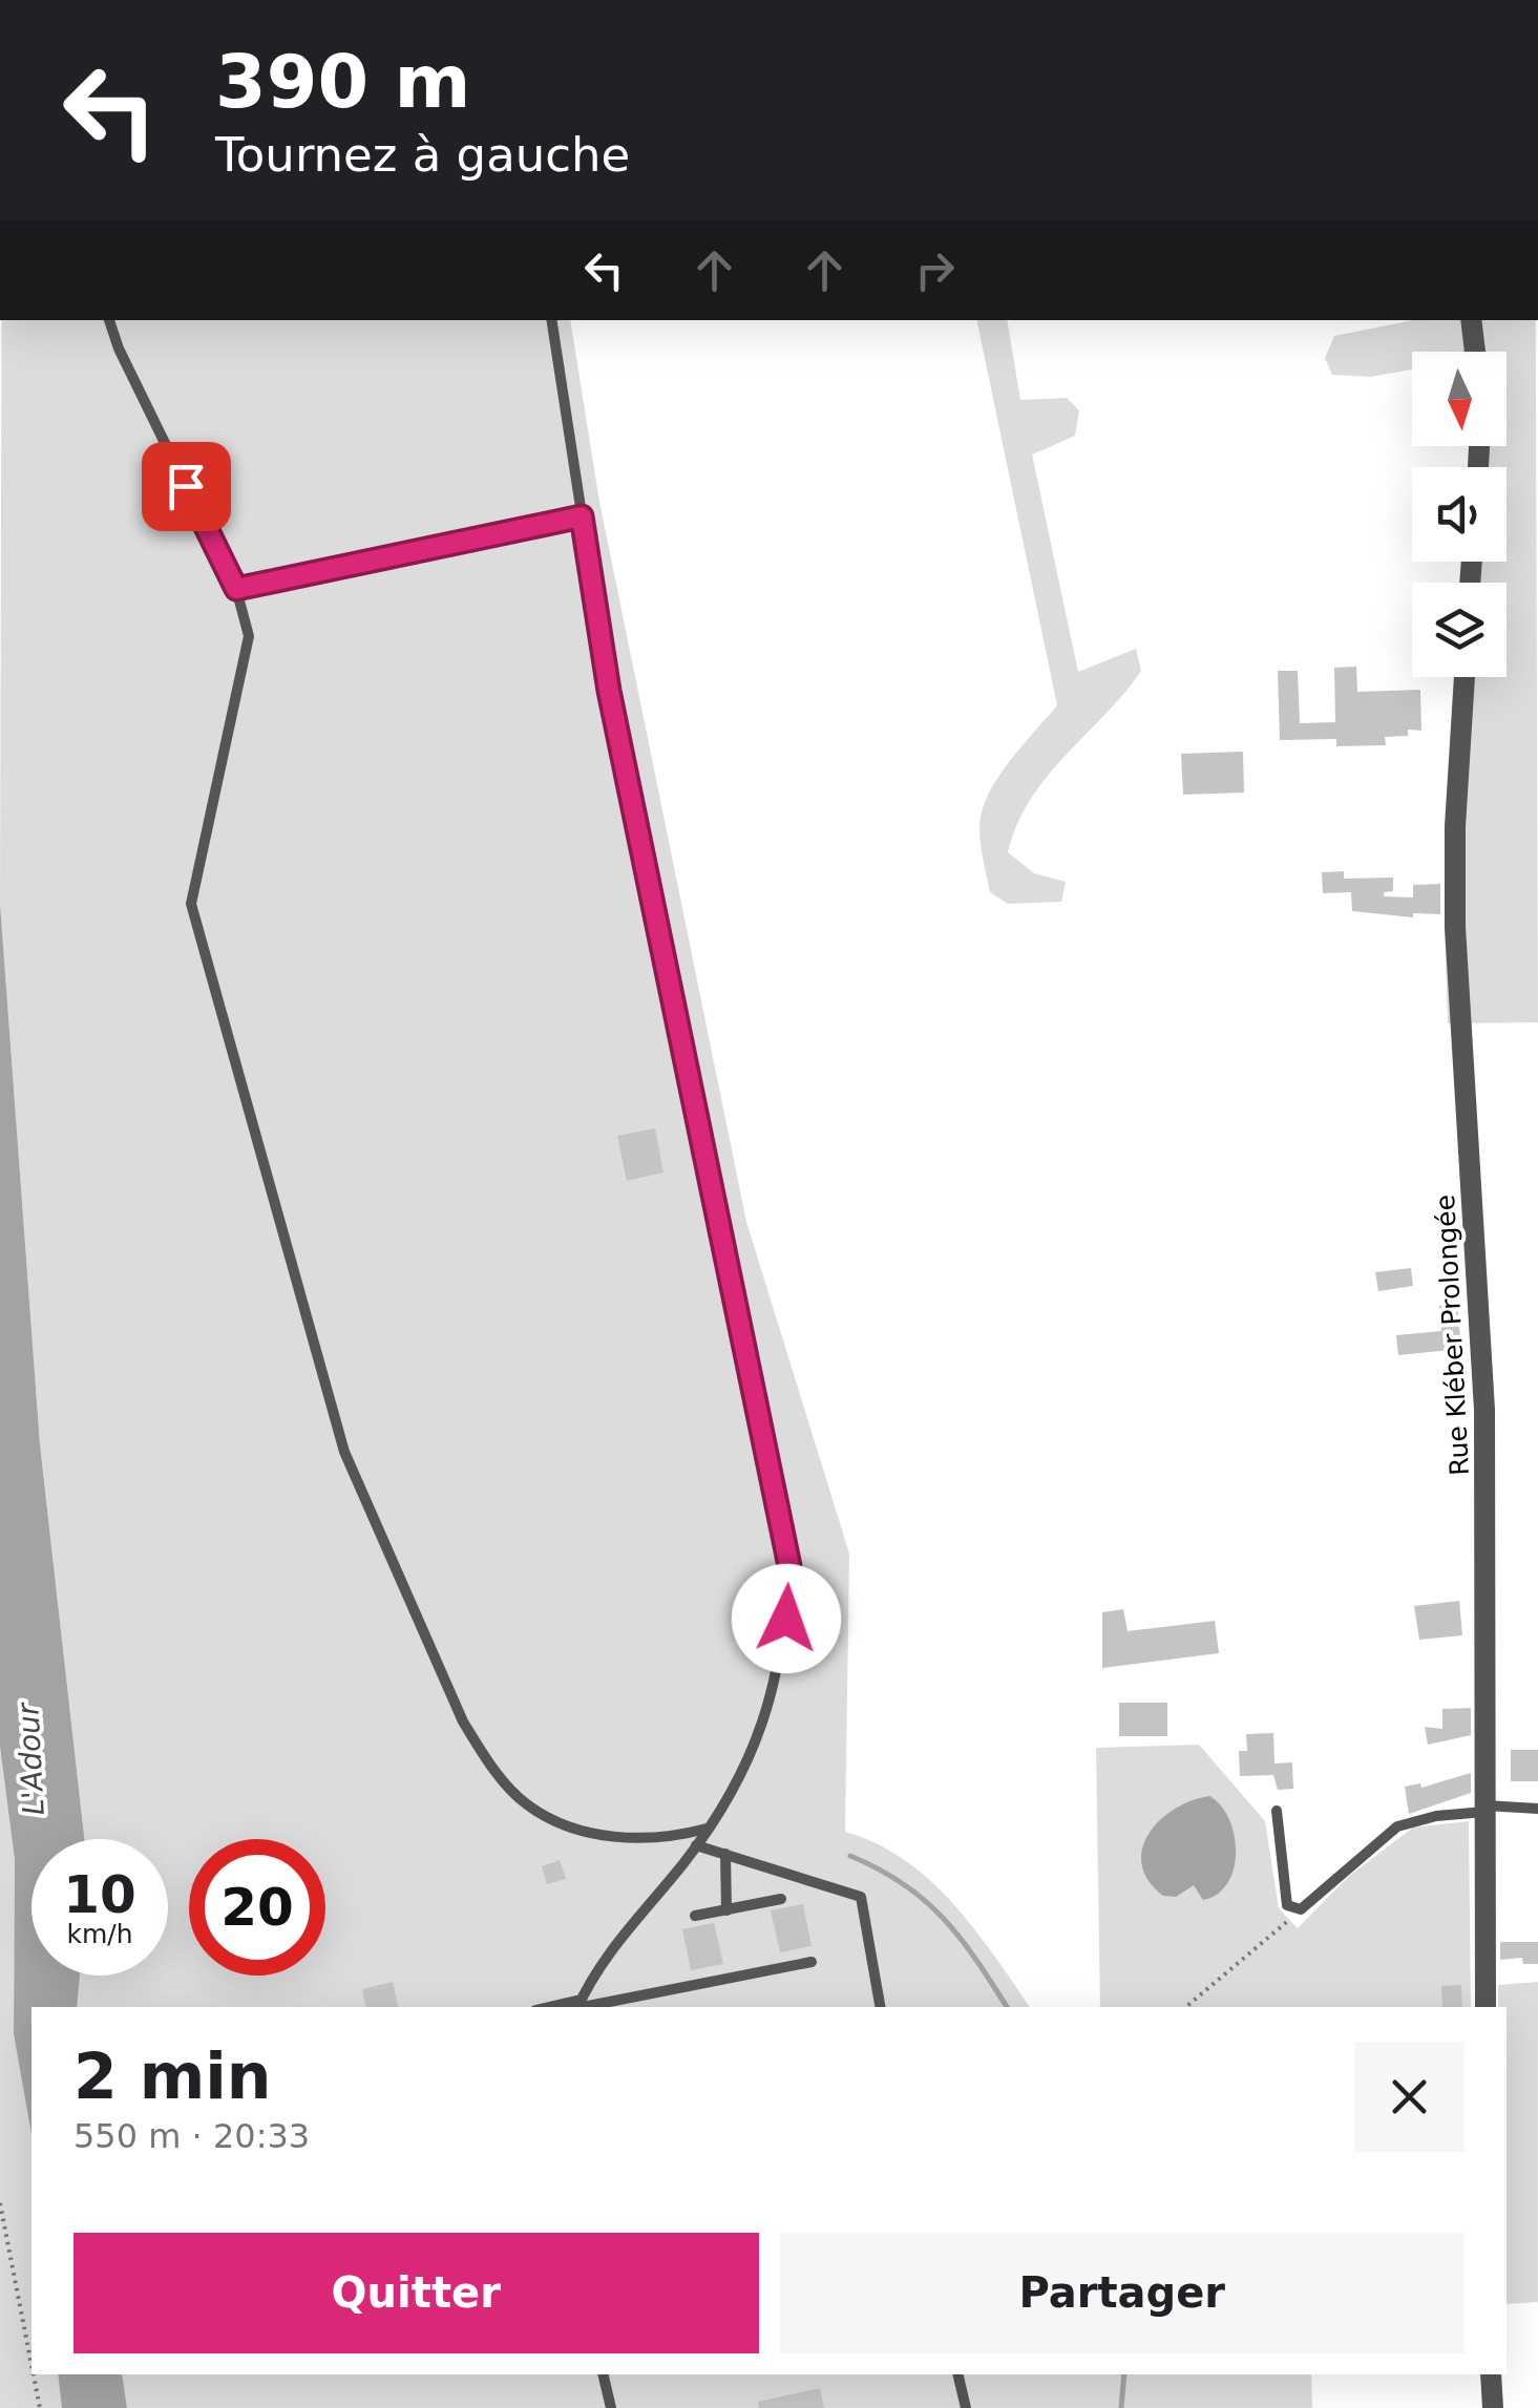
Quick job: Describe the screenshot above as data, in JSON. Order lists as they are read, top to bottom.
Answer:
{
  "streets": {
    "street": ["Rue Kléber Prolongée"]
  },
  "water": ["L'Adour"],
  "north": "bottom",
  "page": {
    "turn": ["390 m", "Tournez à gauche"],
    "speed": "10 km/h",
    "limit": "20",
    "heading": ["2 min", "550 m · 20:33"],
    "buttons": ["Quitter", "Partager"]
  }
}
